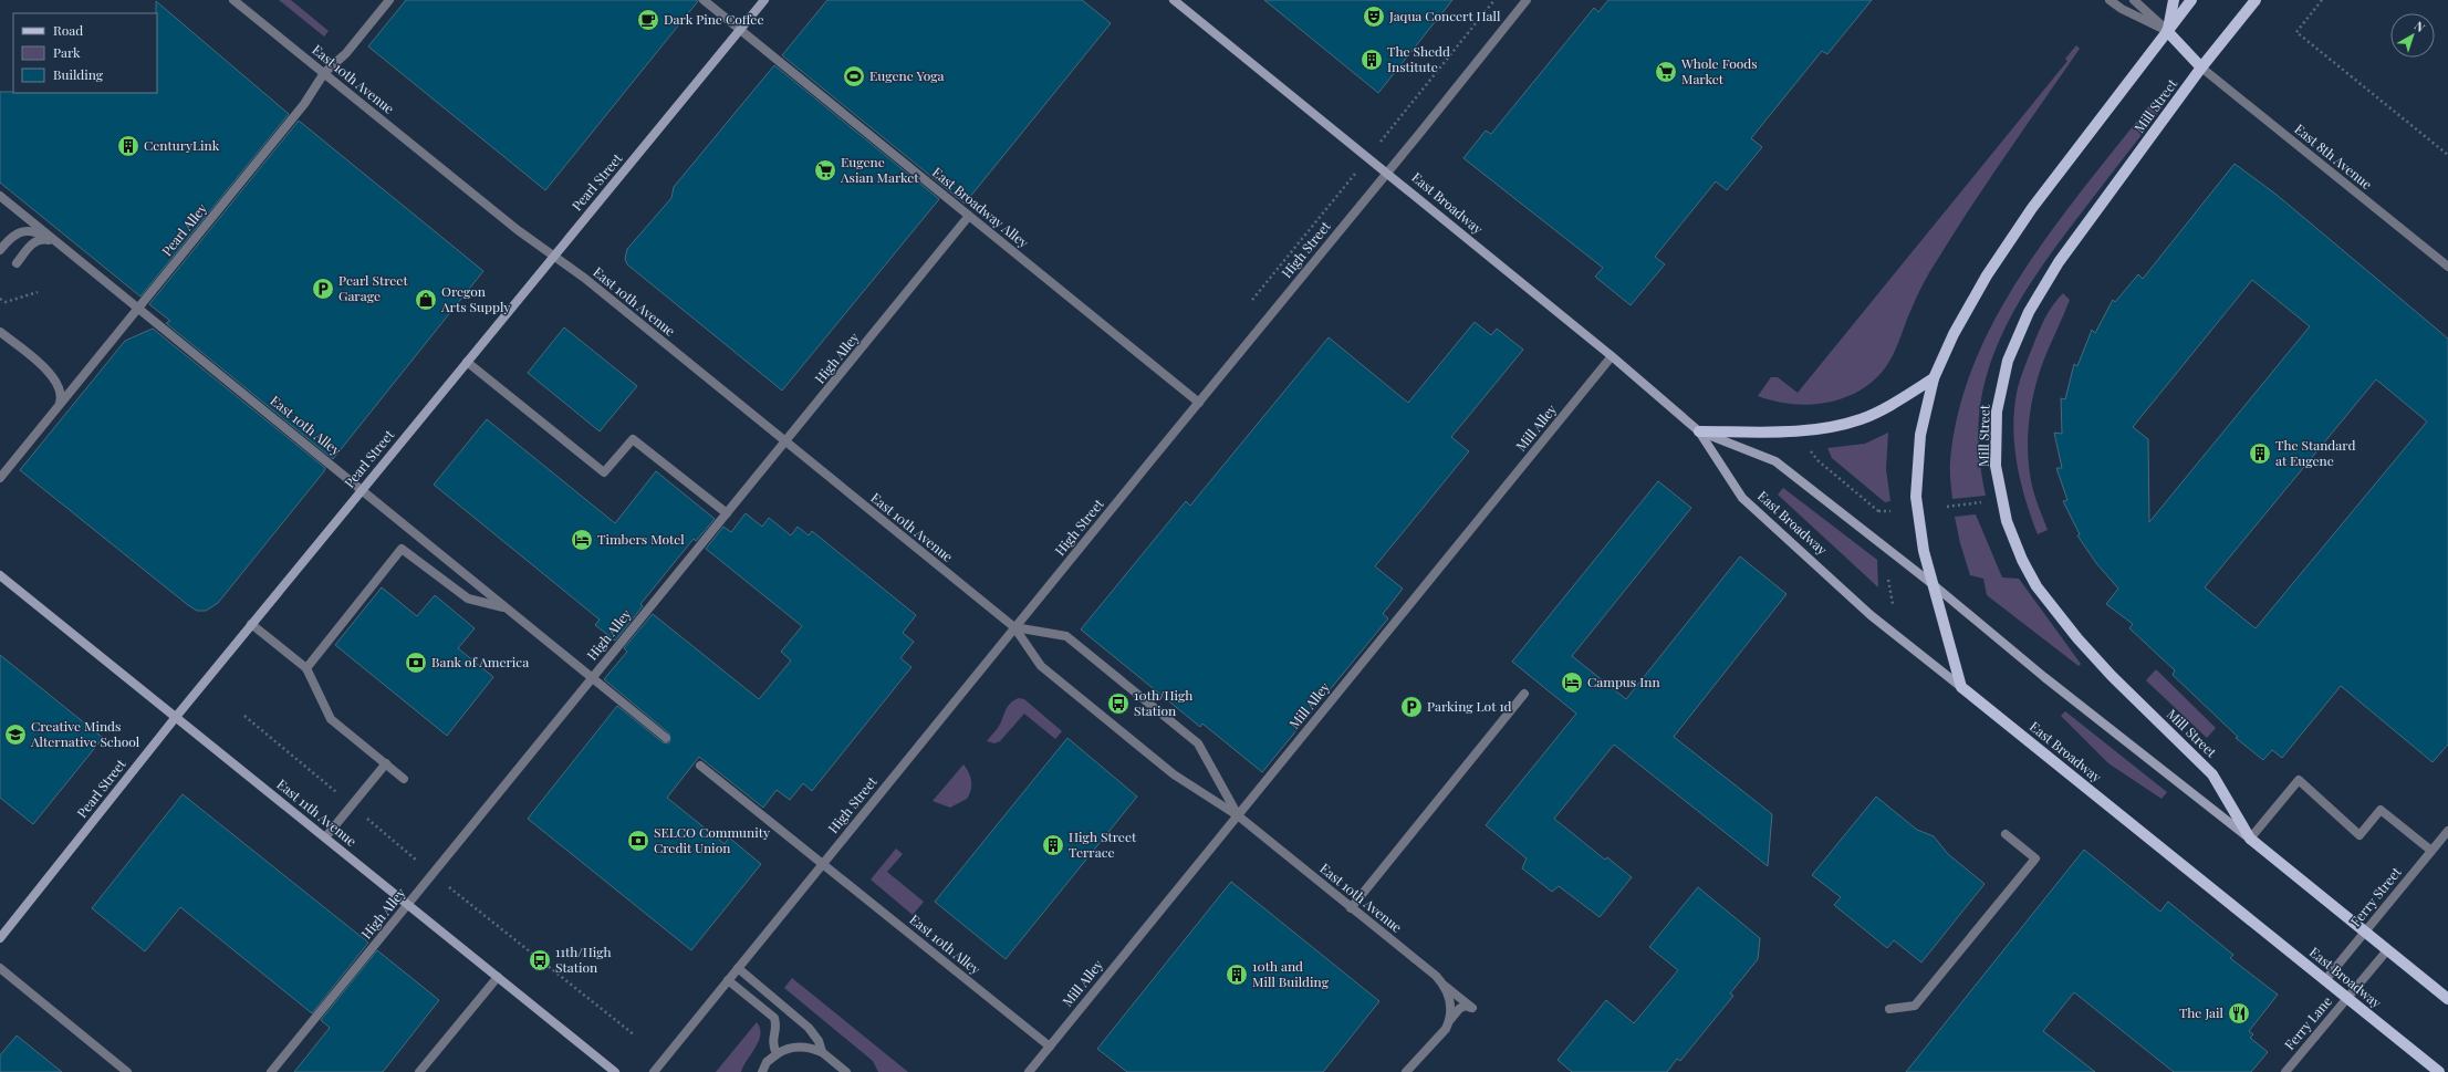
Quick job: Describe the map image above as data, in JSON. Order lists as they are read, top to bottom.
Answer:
{
  "streets": {
    "main road": [
      "Mill Street",
      "Pearl Street",
      "East Broadway",
      "East 11th Avenue"
    ],
    "street": [
      "East 10th Avenue",
      "East 8th Avenue",
      "East Broadway Alley",
      "Pearl Alley",
      "High Street",
      "High Alley",
      "East 10th Alley",
      "Mill Alley",
      "Ferry Street",
      "Ferry Lane"
    ]
  },
  "crossings": [
    ["East 10th Avenue", "Pearl Street"],
    ["East 10th Avenue", "Pearl Alley"],
    ["East 10th Avenue", "High Street"],
    ["East 10th Avenue", "High Alley"],
    ["East 10th Avenue", "Mill Alley"],
    ["Mill Street", "East 8th Avenue"],
    ["Mill Street", "East Broadway"],
    ["Pearl Street", "East Broadway Alley"],
    ["Pearl Street", "East 10th Alley"],
    ["Pearl Street", "East 11th Avenue"],
    ["East Broadway", "High Street"],
    ["East Broadway", "Mill Alley"],
    ["East Broadway", "Ferry Street"],
    ["East Broadway", "Ferry Lane"],
    ["East Broadway Alley", "High Street"],
    ["East Broadway Alley", "High Alley"],
    ["Pearl Alley", "East 10th Alley"],
    ["High Street", "East 10th Alley"],
    ["High Alley", "East 10th Alley"],
    ["High Alley", "East 11th Avenue"],
    ["East 10th Alley", "Mill Alley"]
  ],
  "places": {
    "theatre": ["Jaqua Concert Hall"],
    "cafe": ["Dark Pine Coffee"],
    "building": [
      "The Shedd Institute",
      "CenturyLink",
      "The Standard at Eugene",
      "High Street Terrace",
      "10th and Mill Building"
    ],
    "supermarket": ["Whole Foods Market", "Eugene Asian Market"],
    "sports": ["Eugene Yoga"],
    "parking": ["Pearl Street Garage", "Parking Lot 1d"],
    "shop": ["Oregon Arts Supply"],
    "hotel": ["Timbers Motel", "Campus Inn"],
    "bank": ["Bank of America", "SELCO Community Credit Union"],
    "bus stop": ["10th/High Station", "11th/High Station"],
    "school or university": ["Creative Minds Alternative School"],
    "restaurant": ["The Jail"]
  },
  "legend": ["Road", "Park", "Building"],
  "north": "top right"
}
